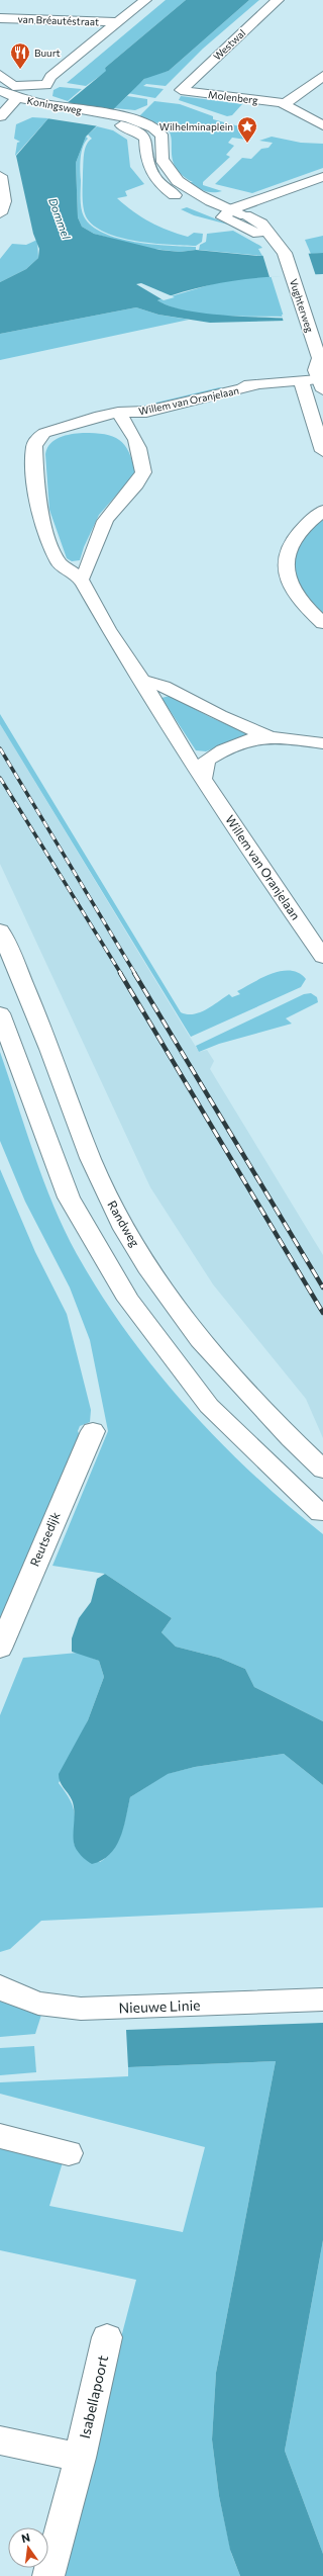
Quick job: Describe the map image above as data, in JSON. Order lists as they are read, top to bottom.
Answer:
{
  "streets": {
    "street": [
      "van Bréautéstraat",
      "Westwal",
      "Molenberg",
      "Koningsweg",
      "Vughterweg",
      "Willem van Oranjelaan",
      "Randweg",
      "Reutsedijk",
      "Nieuwe Linie",
      "Isabellapoort"
    ]
  },
  "crossings": [
    ["Westwal", "Molenberg"],
    ["Vughterweg", "Willem van Oranjelaan"]
  ],
  "water": ["Dommel"],
  "places": {
    "restaurant": ["Buurt"],
    "place": ["Wilhelminaplein"]
  },
  "north": "top"
}
